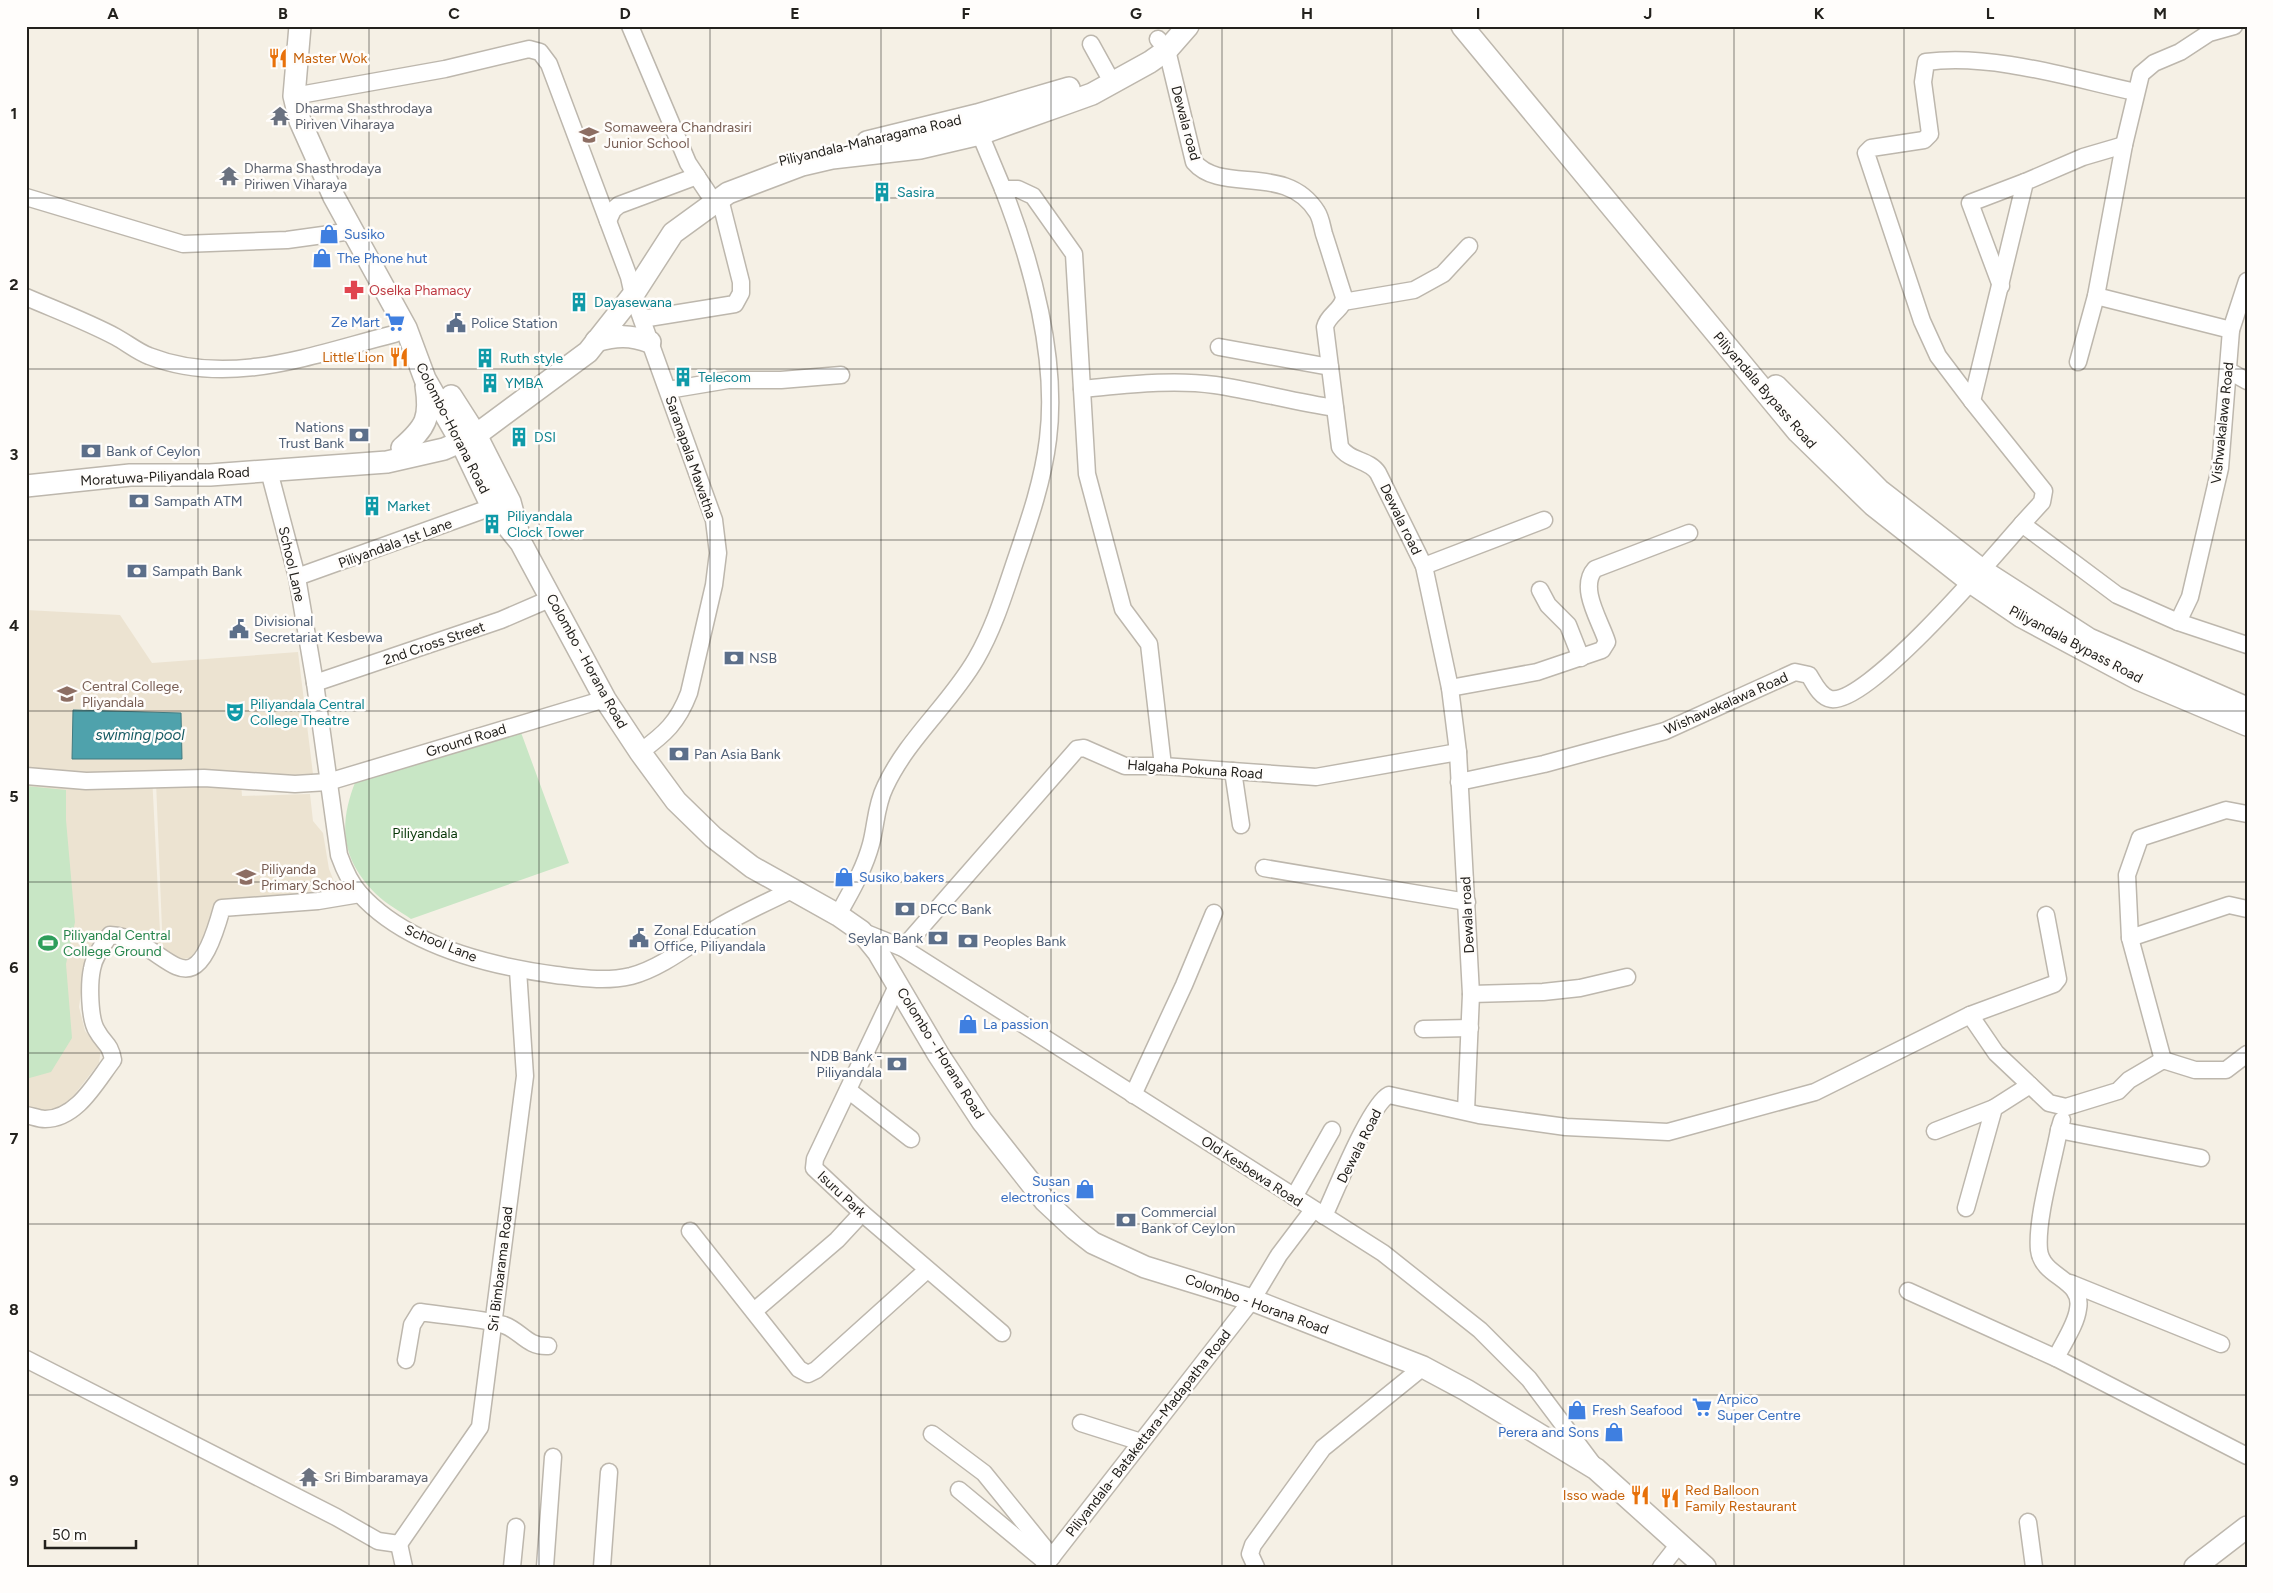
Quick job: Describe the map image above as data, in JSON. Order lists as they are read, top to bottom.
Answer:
{
  "streets": {
    "main road": [
      "Piliyandala-Maharagama Road",
      "Piliyandala Bypass Road",
      "Colombo-Horana Road",
      "Moratuwa-Piliyandala Road",
      "Colombo - Horana Road"
    ],
    "street": [
      "Dewala road",
      "Vishwakalawa Road",
      "Saranapala Mawatha",
      "Piliyandala 1st Lane",
      "School Lane",
      "2nd Cross Street",
      "Wishawakalawa Road",
      "Ground Road",
      "Halgaha Pokuna Road",
      "Dewala Road",
      "Old Kesbewa Road",
      "Isuru Park",
      "Sri Bimbarama Road",
      "Piliyandala- Batakettara-Madapatha Road"
    ]
  },
  "crossings": [
    ["Dewala road", "Piliyandala-Maharagama Road"],
    ["Dewala road", "Wishawakalawa Road"],
    ["Dewala road", "Halgaha Pokuna Road"],
    ["Dewala road", "Dewala Road"],
    ["Piliyandala-Maharagama Road", "Colombo-Horana Road"],
    ["Piliyandala-Maharagama Road", "Saranapala Mawatha"],
    ["Piliyandala-Maharagama Road", "Moratuwa-Piliyandala Road"],
    ["Piliyandala Bypass Road", "Wishawakalawa Road"],
    ["Colombo-Horana Road", "Moratuwa-Piliyandala Road"],
    ["Colombo-Horana Road", "Piliyandala 1st Lane"],
    ["Colombo-Horana Road", "Colombo - Horana Road"],
    ["Saranapala Mawatha", "Colombo - Horana Road"],
    ["Moratuwa-Piliyandala Road", "School Lane"],
    ["Piliyandala 1st Lane", "School Lane"],
    ["School Lane", "2nd Cross Street"],
    ["School Lane", "Colombo - Horana Road"],
    ["School Lane", "Ground Road"],
    ["School Lane", "Sri Bimbarama Road"],
    ["2nd Cross Street", "Colombo - Horana Road"],
    ["Colombo - Horana Road", "Ground Road"],
    ["Colombo - Horana Road", "Old Kesbewa Road"],
    ["Colombo - Horana Road", "Isuru Park"],
    ["Colombo - Horana Road", "Piliyandala- Batakettara-Madapatha Road"],
    ["Halgaha Pokuna Road", "Old Kesbewa Road"],
    ["Dewala Road", "Old Kesbewa Road"],
    ["Dewala Road", "Piliyandala- Batakettara-Madapatha Road"],
    ["Old Kesbewa Road", "Piliyandala- Batakettara-Madapatha Road"]
  ],
  "water": ["swiming pool"],
  "parks": ["Piliyandala"],
  "places": {
    "restaurant": [
      "Master Wok",
      "Little Lion",
      "Isso wade",
      "Red Balloon Family Restaurant"
    ],
    "temple": ["Dharma Shasthrodaya Piriven Viharaya", "Dharma Shasthrodaya Piriwen Viharaya", "Sri Bimbaramaya"],
    "school or university": ["Somaweera Chandrasiri Junior School", "Central College, Pliyandala", "Piliyanda Primary School"],
    "building": [
      "Sasira",
      "Dayasewana",
      "Ruth style",
      "Telecom",
      "YMBA",
      "DSI",
      "Market",
      "Piliyandala Clock Tower"
    ],
    "shop": [
      "Susiko",
      "The Phone hut",
      "Susiko bakers",
      "La passion",
      "Susan electronics",
      "Fresh Seafood",
      "Perera and Sons"
    ],
    "pharmacy": ["Oselka Phamacy"],
    "supermarket": ["Ze Mart", "Arpico Super Centre"],
    "public building": ["Police Station", "Divisional Secretariat Kesbewa", "Zonal Education Office, Piliyandala"],
    "bank": [
      "Nations Trust Bank",
      "Bank of Ceylon",
      "Sampath ATM",
      "Sampath Bank",
      "NSB",
      "Pan Asia Bank",
      "DFCC Bank",
      "Seylan Bank",
      "Peoples Bank",
      "NDB Bank - Piliyandala",
      "Commercial Bank of Ceylon"
    ],
    "theatre": ["Piliyandala Central College Theatre"],
    "sports": ["Piliyandal Central College Ground"]
  },
  "scale_bar": "50 m",
  "grid": {
    "columns": [
      "A",
      "B",
      "C",
      "D",
      "E",
      "F",
      "G",
      "H",
      "I",
      "J",
      "K",
      "L",
      "M"
    ],
    "rows": [
      "1",
      "2",
      "3",
      "4",
      "5",
      "6",
      "7",
      "8",
      "9"
    ]
  }
}
